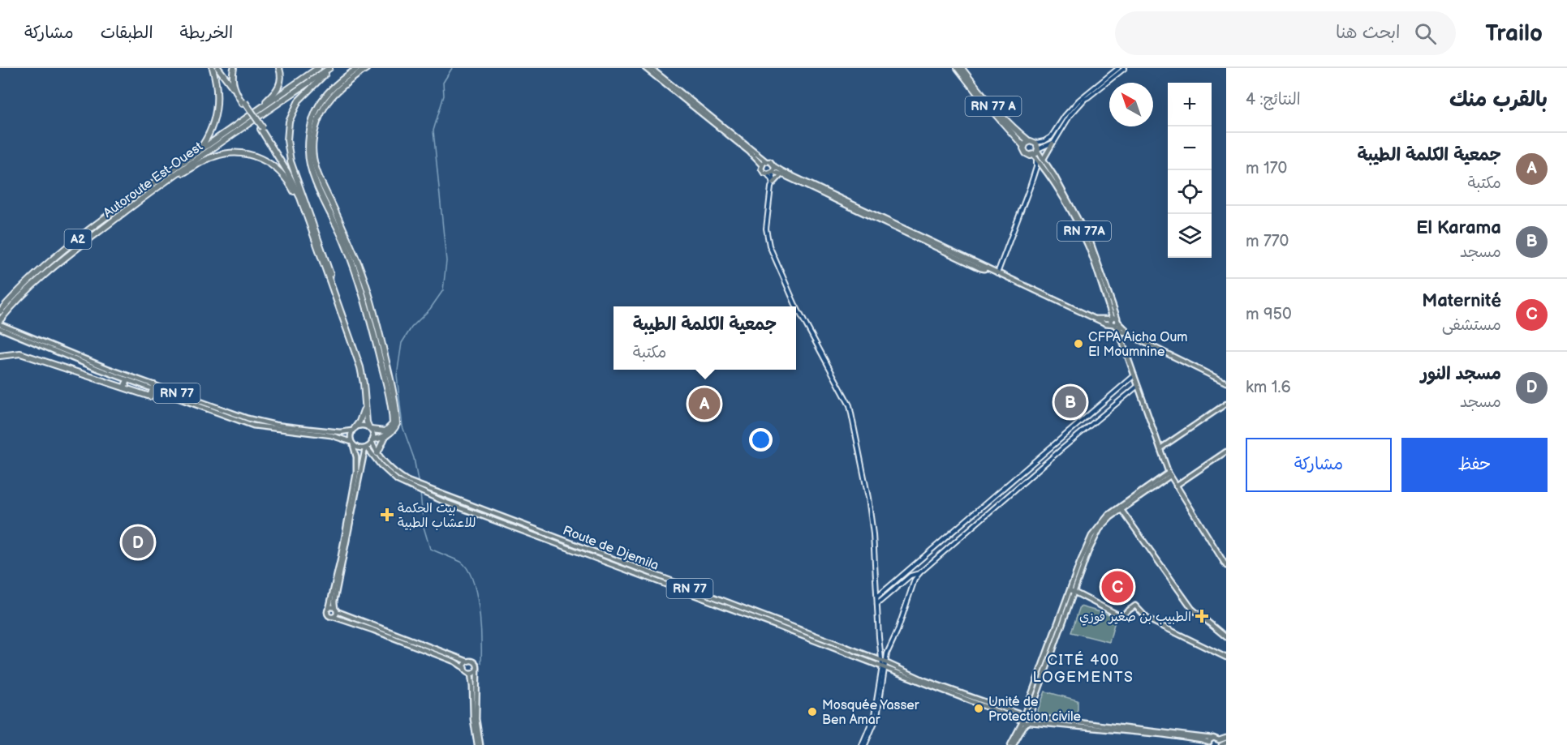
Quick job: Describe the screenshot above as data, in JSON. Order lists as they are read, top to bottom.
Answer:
{
  "streets": {
    "highway": ["RN 77 A", "Autoroute Est-Ouest", "A2"],
    "main road": ["RN 77A", "RN 77", "Route de Djemila"]
  },
  "crossings": [
    ["RN 77 A", "RN 77A"],
    ["RN 77", "Route de Djemila"]
  ],
  "districts": ["CITÉ 400 LOGEMENTS"],
  "places": {
    "other": ["CFPA Aicha Oum El Moumnine", "Unité de Protection civile", "Mosquée Yasser Ben Amar"],
    "health": ["بيت الحكمة للاعشاب الطبية", "الطبيب بن صغير فوزي"]
  },
  "north": "top left",
  "page": {
    "header": "Trailo",
    "search": "ابحث هنا",
    "nav": ["الخريطة", "الطبقات", "مشاركة"],
    "heading": ["بالقرب منك", "النتائج: 4"],
    "map_buttons": ["+", "−"],
    "list": [
      {
        "mark": "A",
        "name": "جمعية الكلمة الطيبة",
        "note": "مكتبة",
        "value": "170 m"
      },
      {
        "mark": "B",
        "name": "El Karama",
        "note": "مسجد",
        "value": "770 m"
      },
      {
        "mark": "C",
        "name": "Maternité",
        "note": "مستشفى",
        "value": "950 m"
      },
      {
        "mark": "D",
        "name": "مسجد النور",
        "note": "مسجد",
        "value": "1.6 km"
      }
    ],
    "popup": ["جمعية الكلمة الطيبة", "مكتبة"],
    "pins": [
      "B",
      "A",
      "D",
      "C"
    ],
    "buttons": ["حفظ", "مشاركة"]
  }
}
